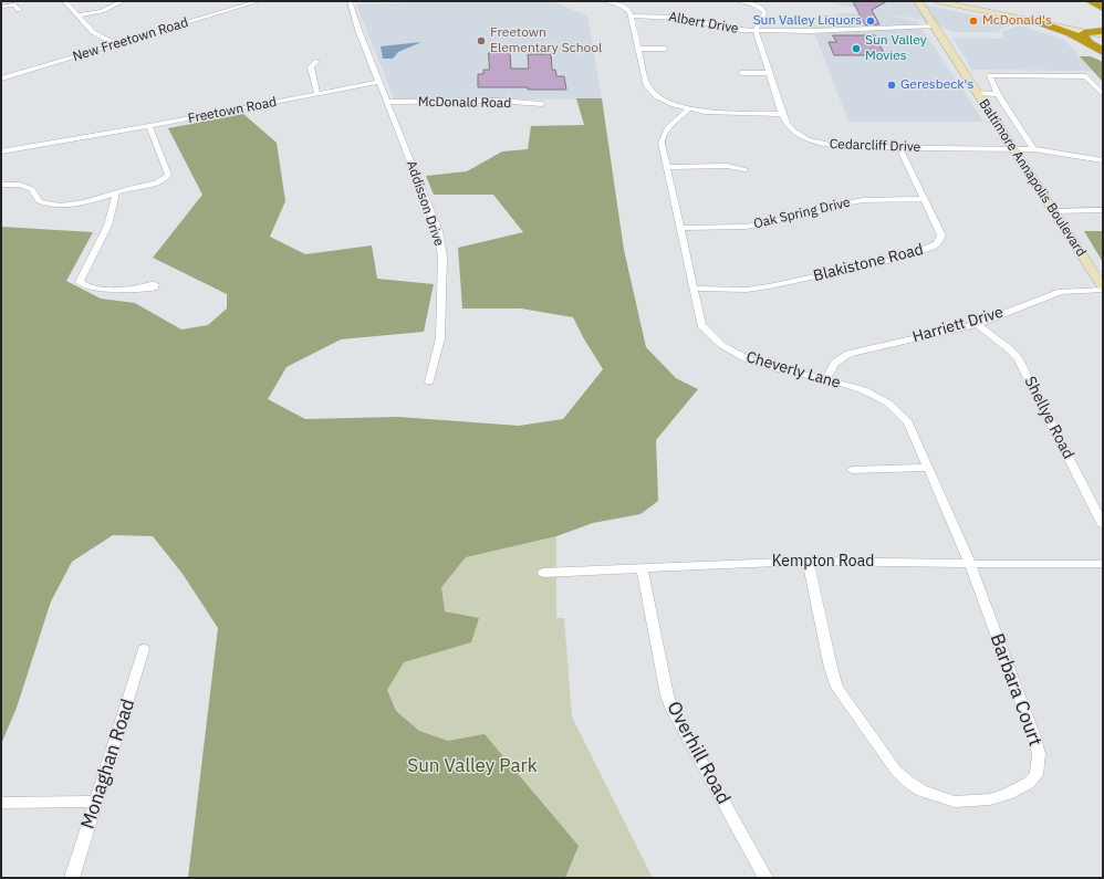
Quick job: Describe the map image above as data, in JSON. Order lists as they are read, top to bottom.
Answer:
{
  "streets": {
    "main road": ["Baltimore Annapolis Boulevard"],
    "street": [
      "Albert Drive",
      "New Freetown Road",
      "McDonald Road",
      "Freetown Road",
      "Cedarcliff Drive",
      "Addisson Drive",
      "Oak Spring Drive",
      "Blakistone Road",
      "Harriett Drive",
      "Cheverly Lane",
      "Shellye Road",
      "Kempton Road",
      "Barbara Court",
      "Overhill Road",
      "Monaghan Road"
    ]
  },
  "crossings": [
    ["Albert Drive", "Cedarcliff Drive"],
    ["Albert Drive", "Baltimore Annapolis Boulevard"],
    ["McDonald Road", "Addisson Drive"],
    ["Freetown Road", "Addisson Drive"],
    ["Cedarcliff Drive", "Baltimore Annapolis Boulevard"],
    ["Cedarcliff Drive", "Blakistone Road"],
    ["Baltimore Annapolis Boulevard", "Harriett Drive"],
    ["Oak Spring Drive", "Blakistone Road"],
    ["Oak Spring Drive", "Cheverly Lane"],
    ["Blakistone Road", "Cheverly Lane"],
    ["Harriett Drive", "Cheverly Lane"],
    ["Harriett Drive", "Shellye Road"],
    ["Cheverly Lane", "Kempton Road"],
    ["Cheverly Lane", "Barbara Court"],
    ["Kempton Road", "Barbara Court"],
    ["Kempton Road", "Overhill Road"]
  ],
  "parks": ["Sun Valley Park"],
  "places": [
    "Sun Valley Liquors",
    "McDonald's",
    "Freetown Elementary School",
    "Sun Valley Movies",
    "Geresbeck's"
  ]
}
